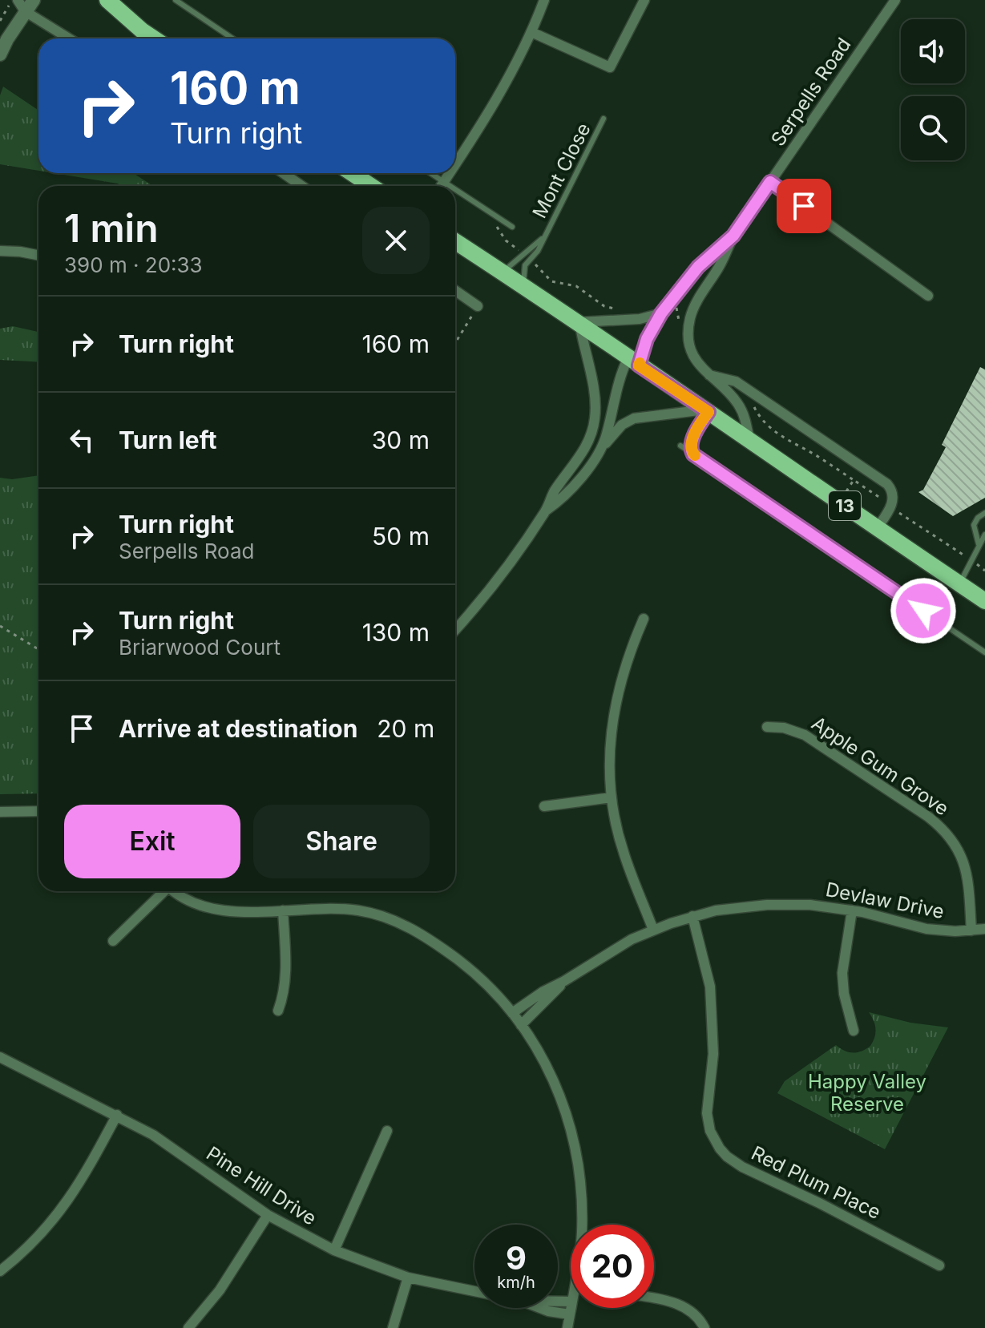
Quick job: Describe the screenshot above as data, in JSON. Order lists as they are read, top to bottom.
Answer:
{
  "streets": {
    "main road": ["13"],
    "street": [
      "Serpells Road",
      "Apple Gum Grove",
      "Devlaw Drive",
      "Red Plum Place",
      "Pine Hill Drive"
    ],
    "lane": ["Mont Close"]
  },
  "crossings": [
    ["Serpells Road", "13"],
    ["Mont Close", "13"],
    ["Apple Gum Grove", "Devlaw Drive"],
    ["Devlaw Drive", "Red Plum Place"]
  ],
  "parks": ["Happy Valley Reserve"],
  "page": {
    "turn": ["160 m", "Turn right"],
    "heading": ["1 min", "390 m · 20:33"],
    "list": [
      {
        "name": "Turn right",
        "value": "160 m"
      },
      {
        "name": "Turn left",
        "value": "30 m"
      },
      {
        "name": "Turn right",
        "note": "Serpells Road",
        "value": "50 m"
      },
      {
        "name": "Turn right",
        "note": "Briarwood Court",
        "value": "130 m"
      },
      {
        "name": "Arrive at destination",
        "value": "20 m"
      }
    ],
    "buttons": ["Exit", "Share"],
    "speed": "9 km/h",
    "limit": "20"
  }
}
